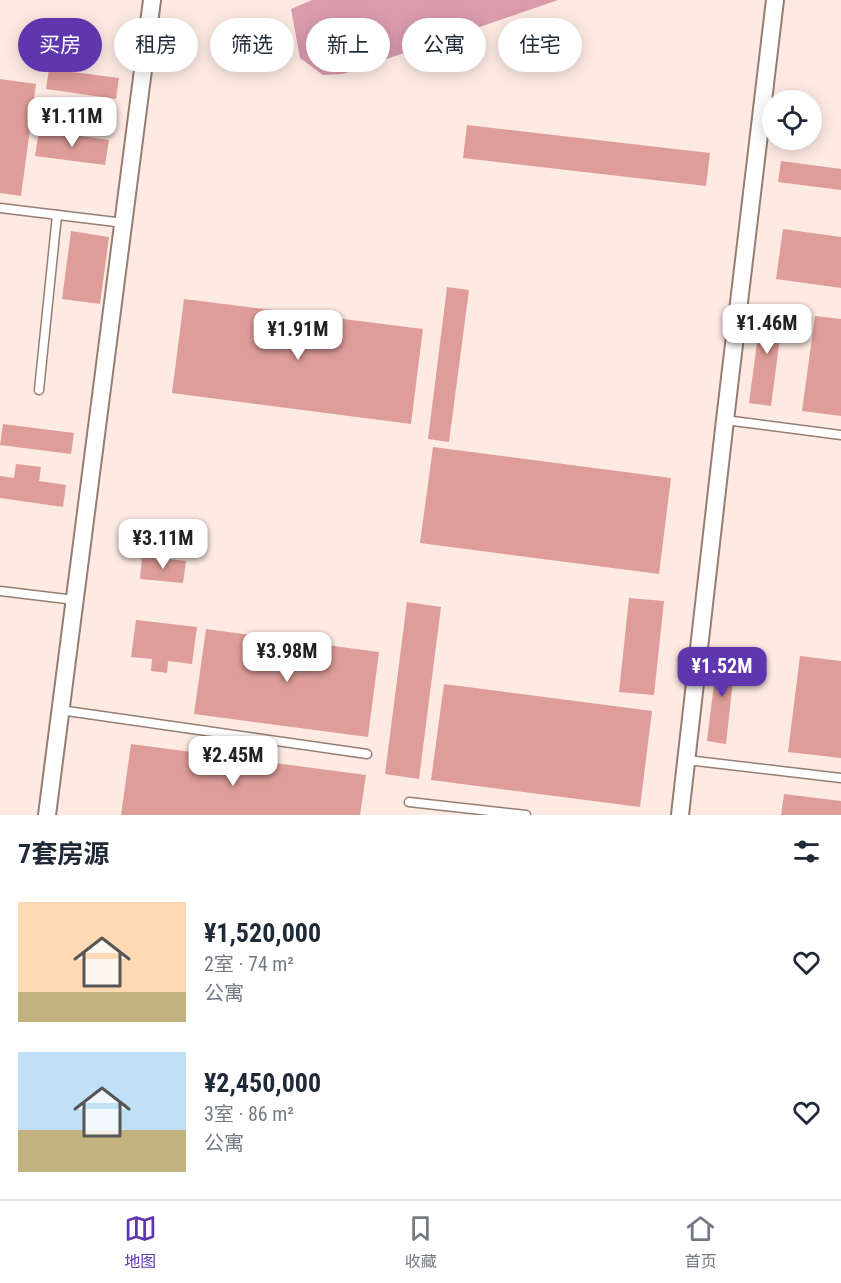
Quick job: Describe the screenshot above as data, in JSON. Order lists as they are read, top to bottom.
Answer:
{
  "page": {
    "chip": [
      "买房",
      "租房",
      "筛选",
      "新上",
      "公寓",
      "住宅"
    ],
    "price": [
      "¥1.11M",
      "¥1.46M",
      "¥1.91M",
      "¥3.11M",
      "¥3.98M",
      "¥1.52M",
      "¥2.45M"
    ],
    "heading": "7套房源",
    "list": [
      {
        "name": "¥1,520,000",
        "note": "2室 · 74 m² · 公寓"
      },
      {
        "name": "¥2,450,000",
        "note": "3室 · 86 m² · 公寓"
      }
    ],
    "tabs": ["地图", "收藏", "首页"]
  }
}
